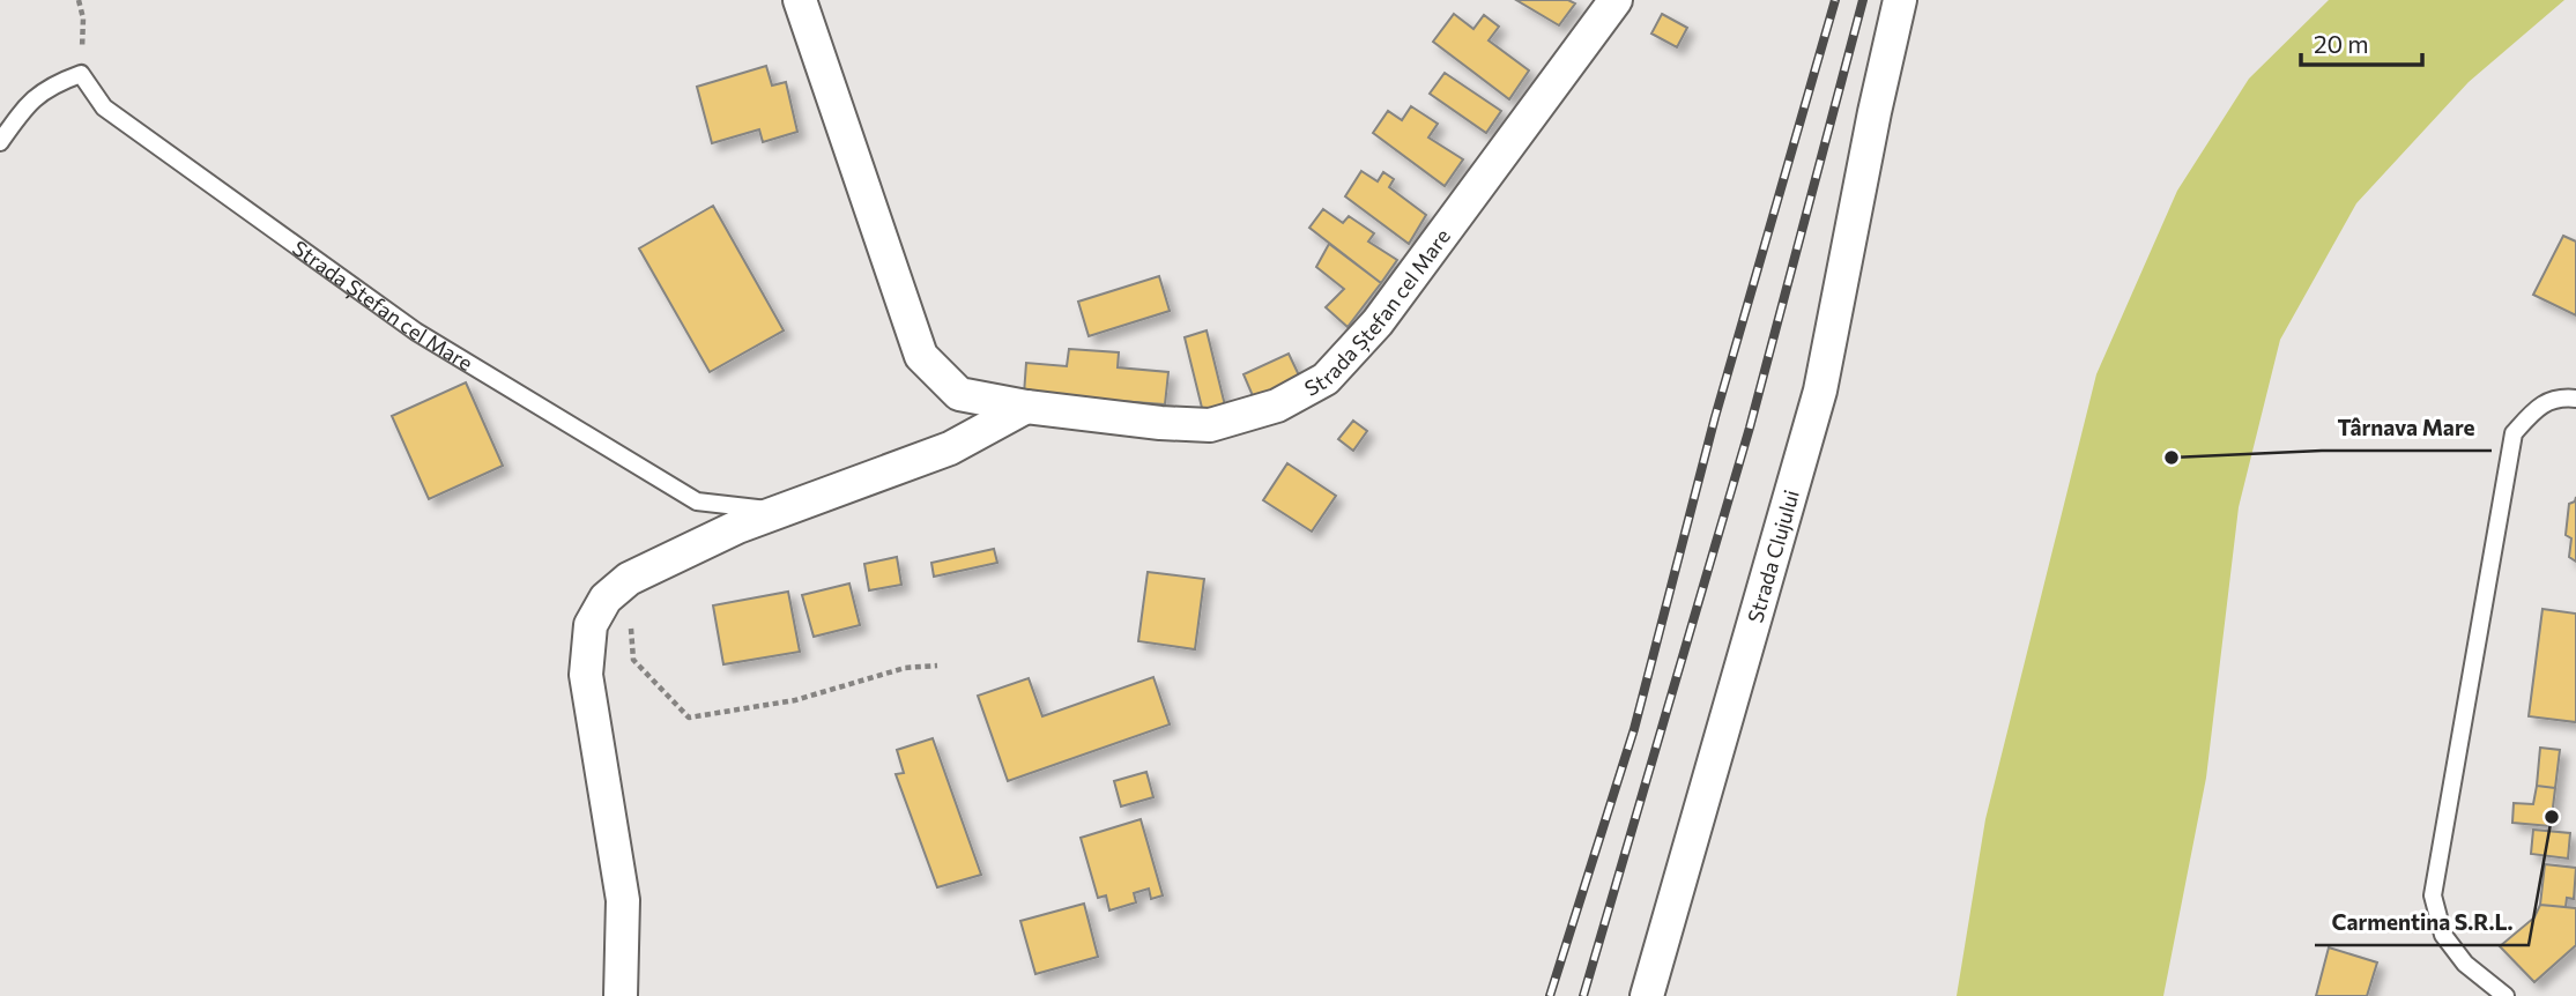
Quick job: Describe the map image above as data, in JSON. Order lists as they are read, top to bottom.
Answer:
{
  "streets": {
    "street": ["Strada Ștefan cel Mare", "Strada Clujului"]
  },
  "places": ["Târnava Mare", "Carmentina S.R.L."],
  "scale_bar": "20 m"
}
